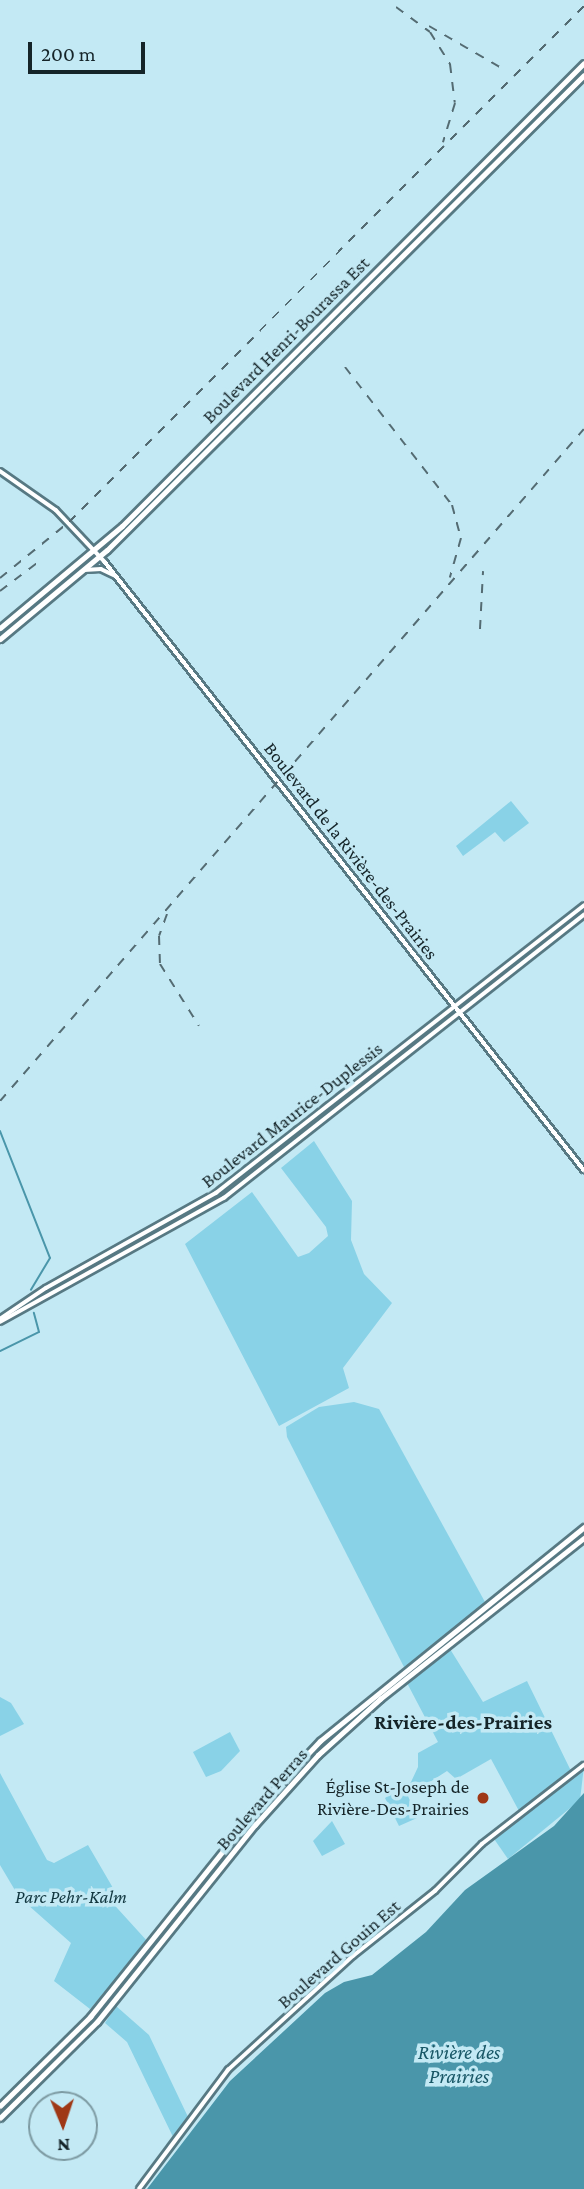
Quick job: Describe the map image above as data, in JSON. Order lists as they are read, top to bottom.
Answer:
{
  "streets": {
    "main road": ["Boulevard Henri-Bourassa Est", "Boulevard Perras"],
    "street": ["Boulevard de la Rivière-des-Prairies", "Boulevard Maurice-Duplessis", "Boulevard Gouin Est"]
  },
  "crossings": [
    ["Boulevard Henri-Bourassa Est", "Boulevard de la Rivière-des-Prairies"],
    ["Boulevard de la Rivière-des-Prairies", "Boulevard Maurice-Duplessis"]
  ],
  "districts": ["Rivière-des-Prairies"],
  "water": ["Rivière des Prairies"],
  "parks": ["Parc Pehr-Kalm"],
  "places": ["Église St-Joseph de Rivière-Des-Prairies"],
  "scale_bar": "200 m",
  "north": "bottom"
}
